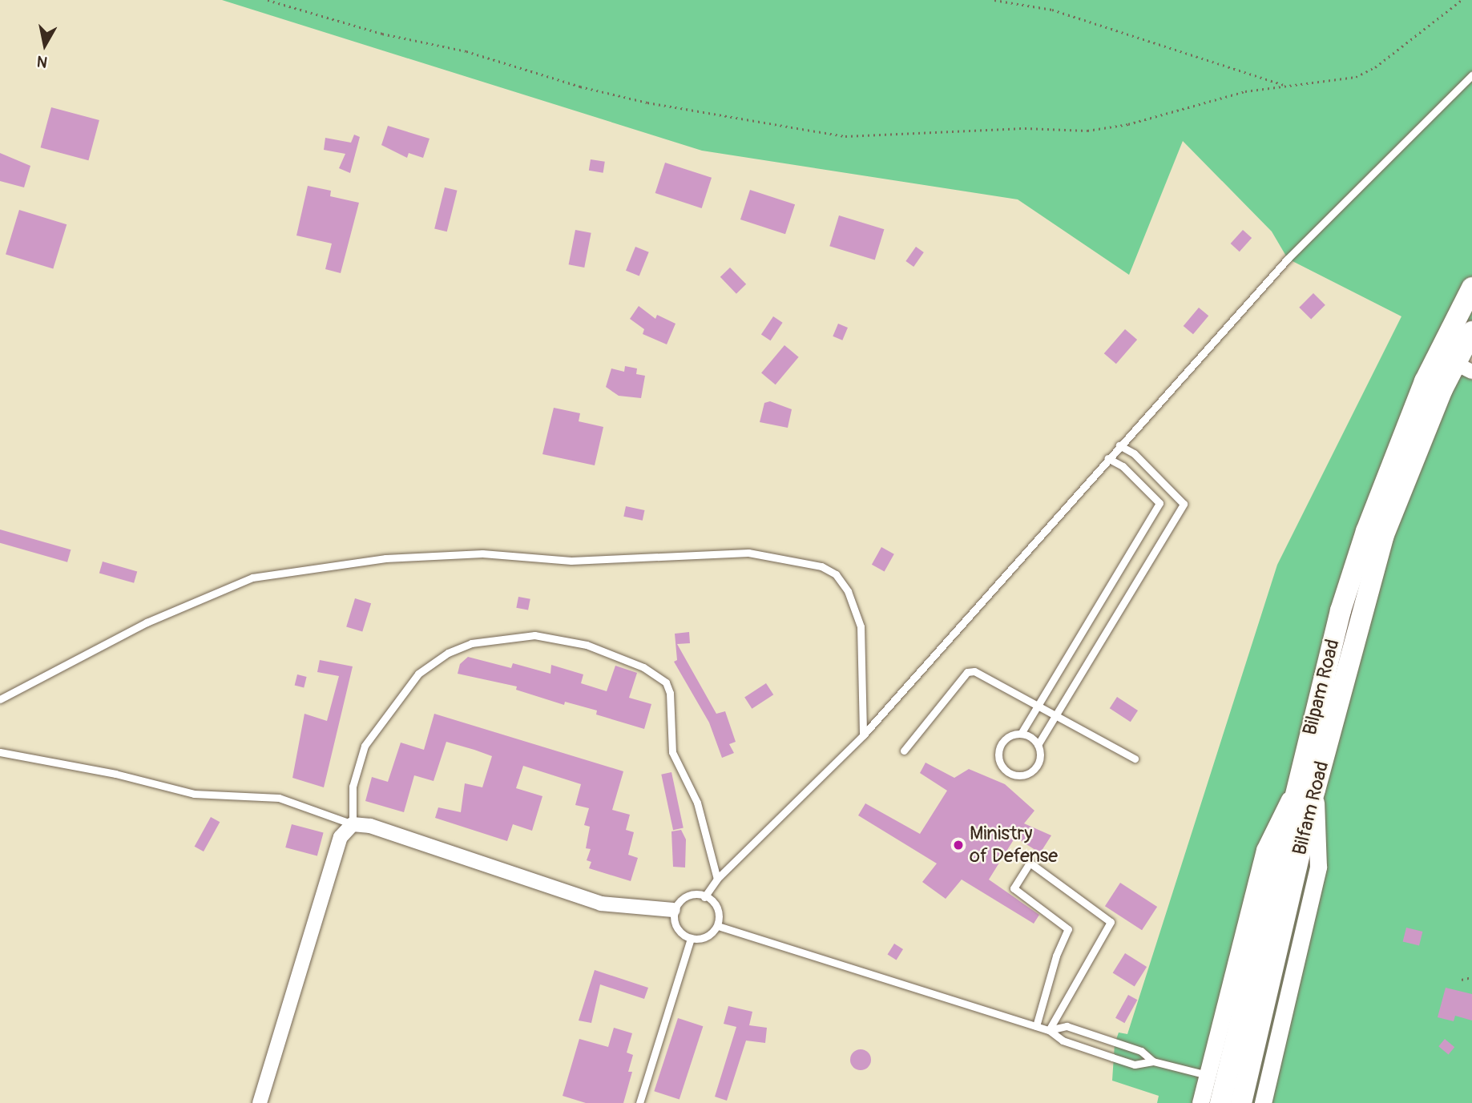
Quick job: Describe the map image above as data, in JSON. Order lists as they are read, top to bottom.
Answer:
{
  "streets": {
    "main road": ["Bilpam Road", "Bilfam Road"]
  },
  "crossings": [
    ["Bilpam Road", "Bilfam Road"]
  ],
  "places": ["Ministry of Defense"],
  "north": "bottom"
}
